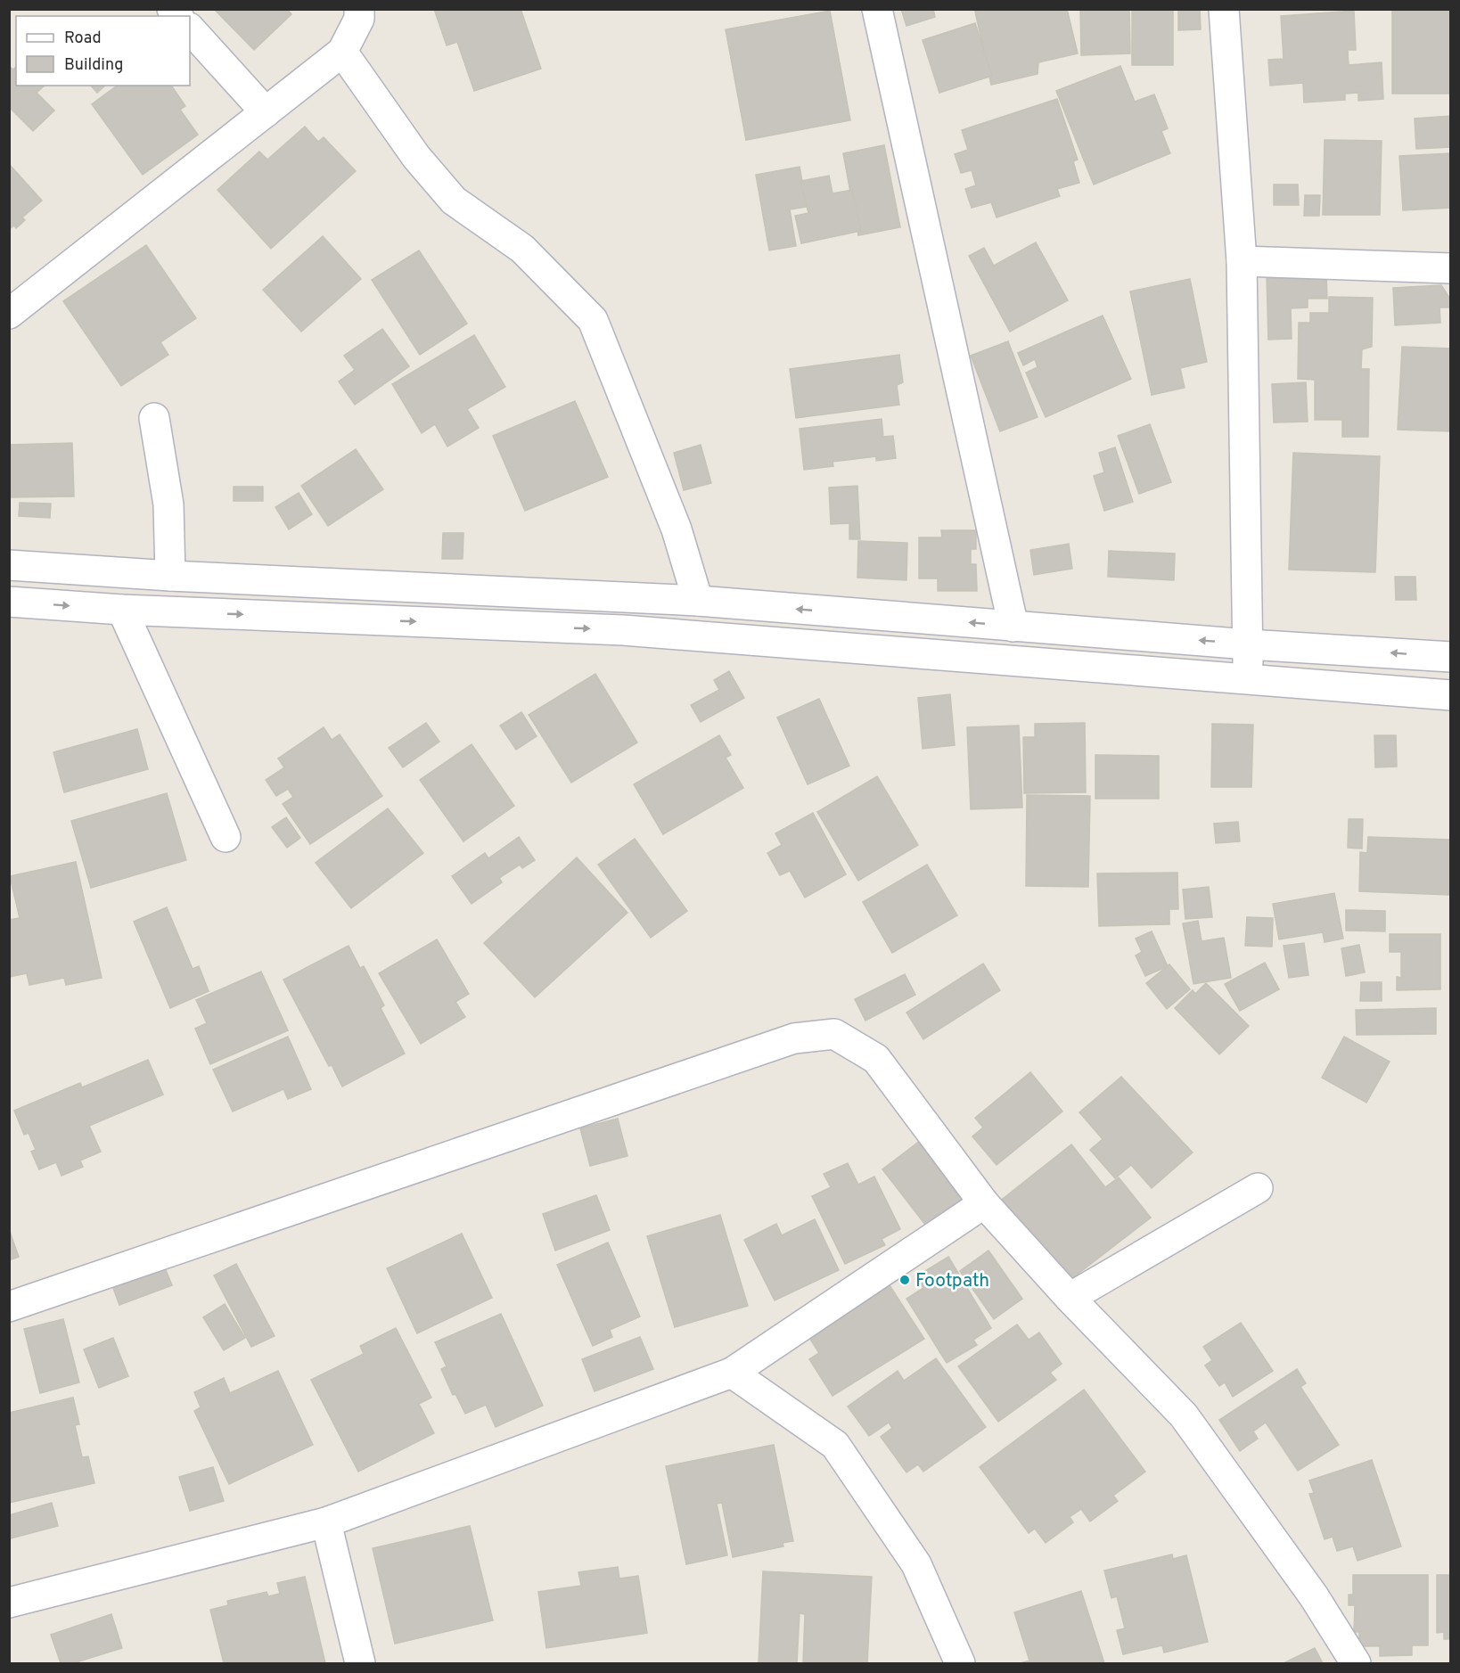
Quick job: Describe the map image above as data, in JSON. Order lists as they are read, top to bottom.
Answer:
{
  "places": ["Footpath"],
  "legend": ["Road", "Building"]
}
